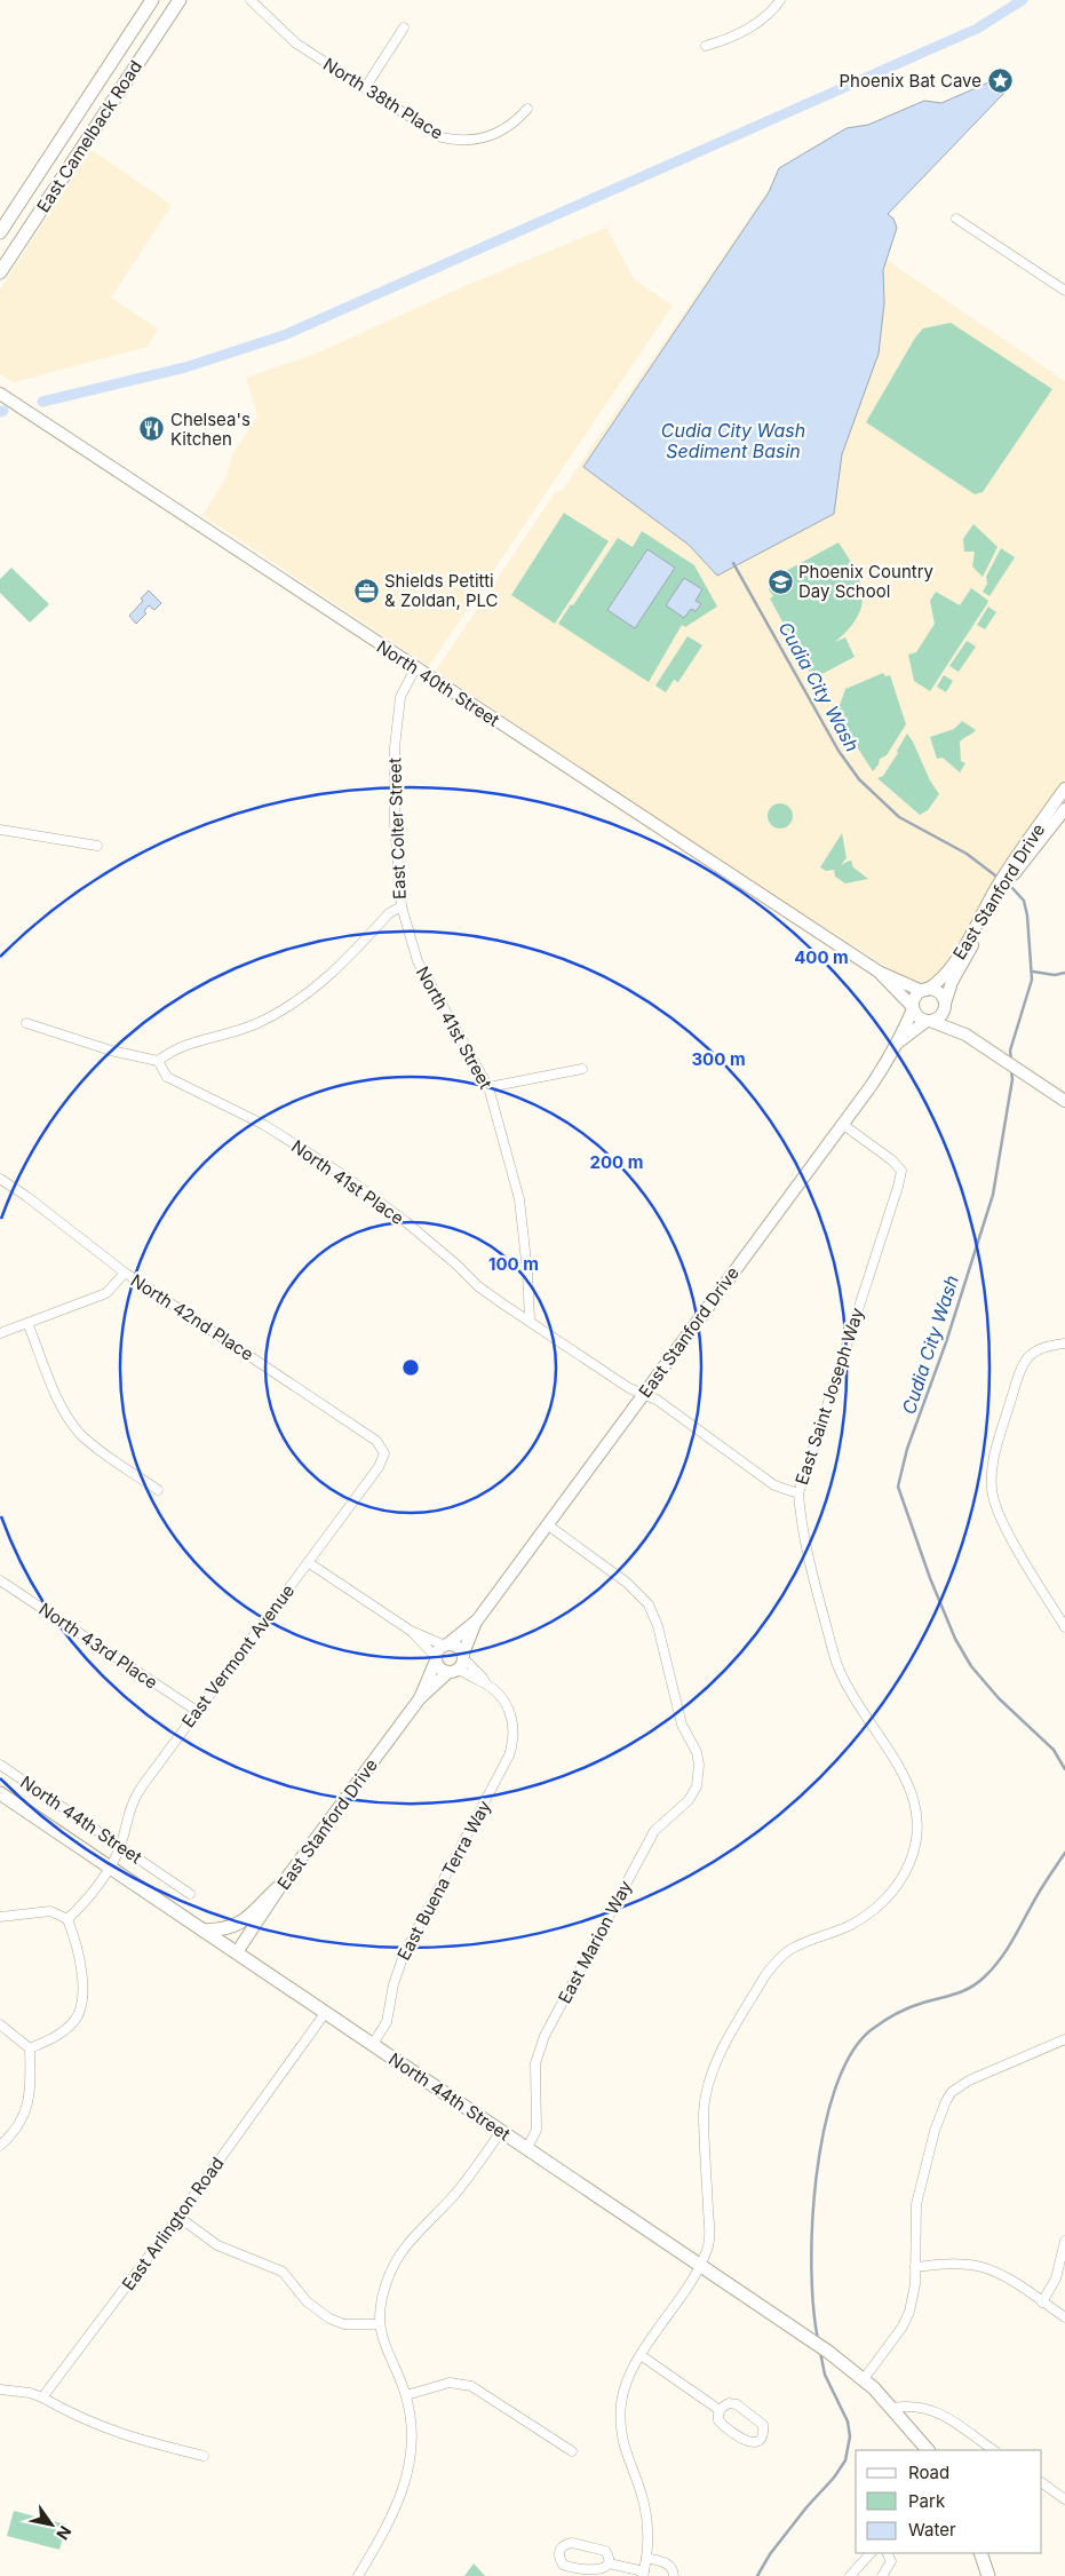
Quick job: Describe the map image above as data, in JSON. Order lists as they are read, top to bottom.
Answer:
{
  "streets": {
    "main road": ["East Camelback Road", "North 44th Street"],
    "street": [
      "North 38th Place",
      "North 40th Street",
      "East Colter Street",
      "East Stanford Drive",
      "North 41st Street",
      "North 41st Place",
      "North 42nd Place",
      "East Saint Joseph Way",
      "North 43rd Place",
      "East Vermont Avenue",
      "East Buena Terra Way",
      "East Marion Way",
      "East Arlington Road"
    ]
  },
  "crossings": [
    ["North 40th Street", "East Colter Street"],
    ["North 40th Street", "East Stanford Drive"],
    ["East Colter Street", "North 41st Street"],
    ["East Colter Street", "North 41st Place"],
    ["East Stanford Drive", "North 41st Place"],
    ["East Stanford Drive", "East Saint Joseph Way"],
    ["East Stanford Drive", "North 44th Street"],
    ["East Stanford Drive", "East Marion Way"],
    ["North 41st Street", "North 41st Place"],
    ["North 41st Place", "East Saint Joseph Way"],
    ["North 42nd Place", "East Vermont Avenue"],
    ["East Saint Joseph Way", "North 44th Street"],
    ["North 43rd Place", "East Vermont Avenue"],
    ["East Vermont Avenue", "North 44th Street"],
    ["North 44th Street", "East Buena Terra Way"],
    ["North 44th Street", "East Marion Way"],
    ["North 44th Street", "East Arlington Road"]
  ],
  "water": ["Cudia City Wash Sediment Basin", "Cudia City Wash"],
  "places": {
    "place": ["Phoenix Bat Cave"],
    "restaurant": ["Chelsea's Kitchen"],
    "school or university": ["Phoenix Country Day School"],
    "office": ["Shields Petitti & Zoldan, PLC"]
  },
  "legend": ["Road", "Park", "Water"],
  "north": "bottom right",
  "rings": [
    "400 m",
    "300 m",
    "200 m",
    "100 m"
  ]
}
